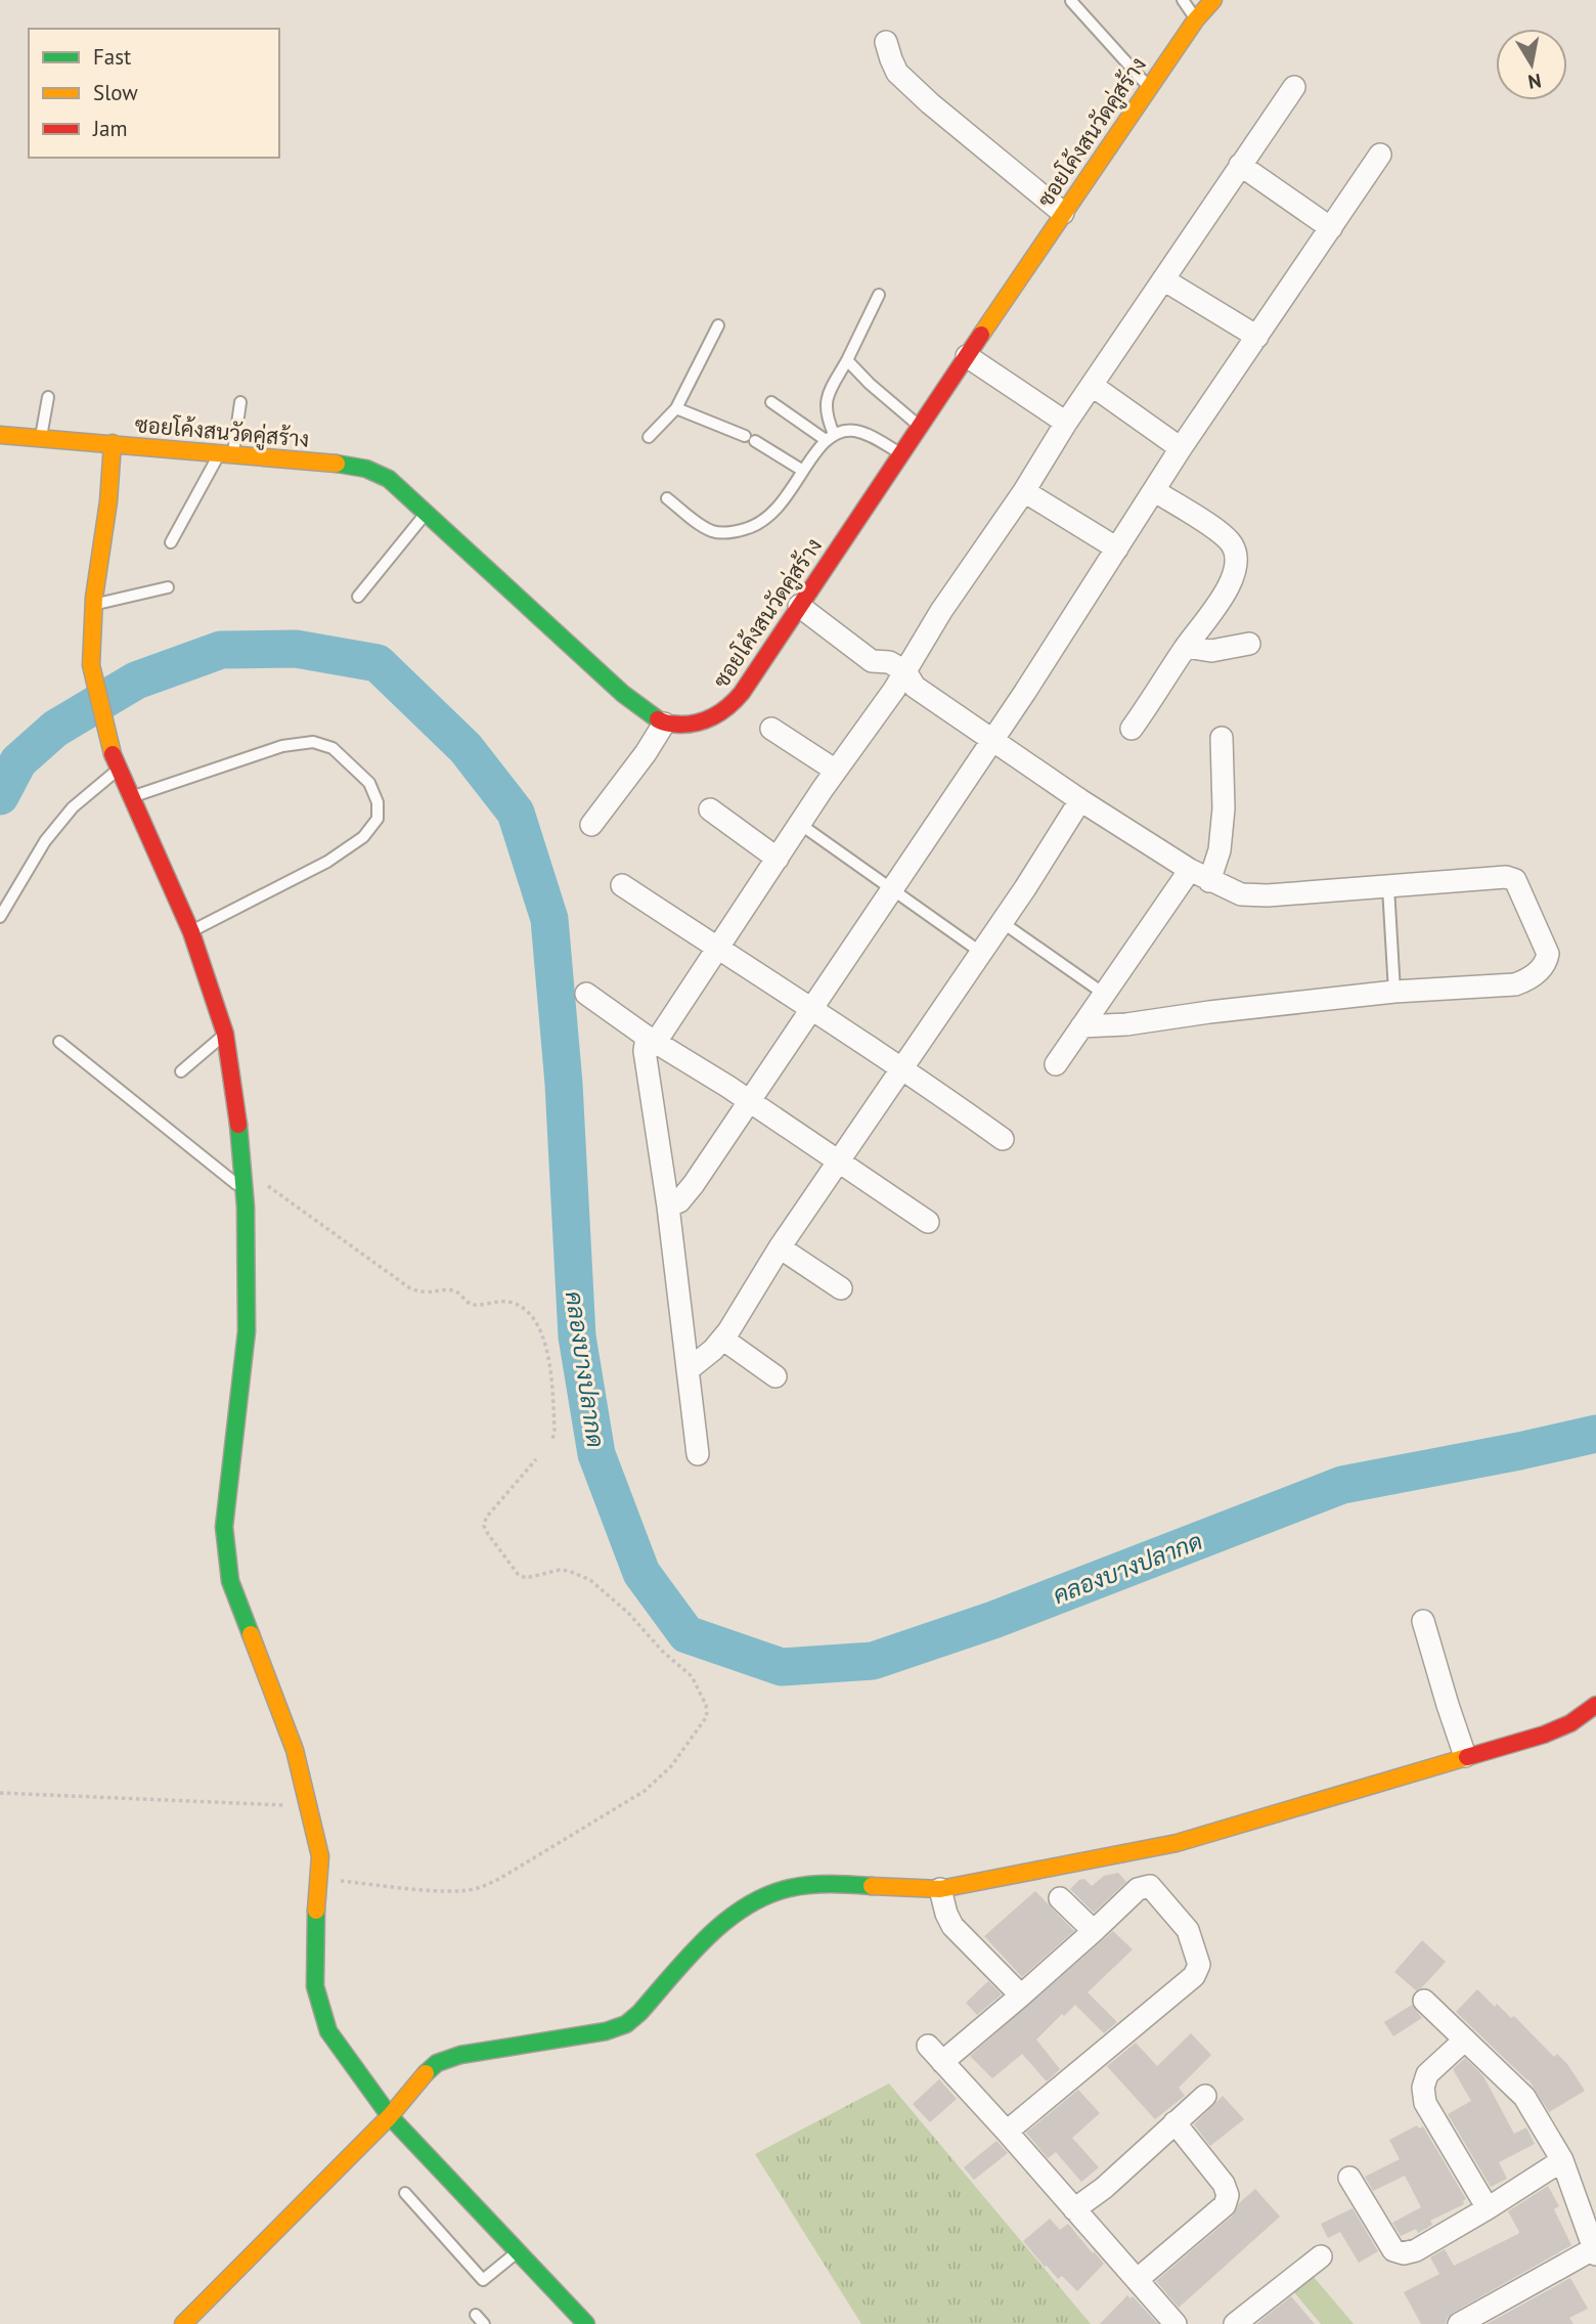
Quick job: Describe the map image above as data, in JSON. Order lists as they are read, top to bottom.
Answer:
{
  "streets": {
    "street": ["ซอยโค้งสนวัดคู่สร้าง"]
  },
  "water": ["คลองบางปลากด"],
  "legend": ["Fast", "Slow", "Jam"],
  "north": "bottom"
}
